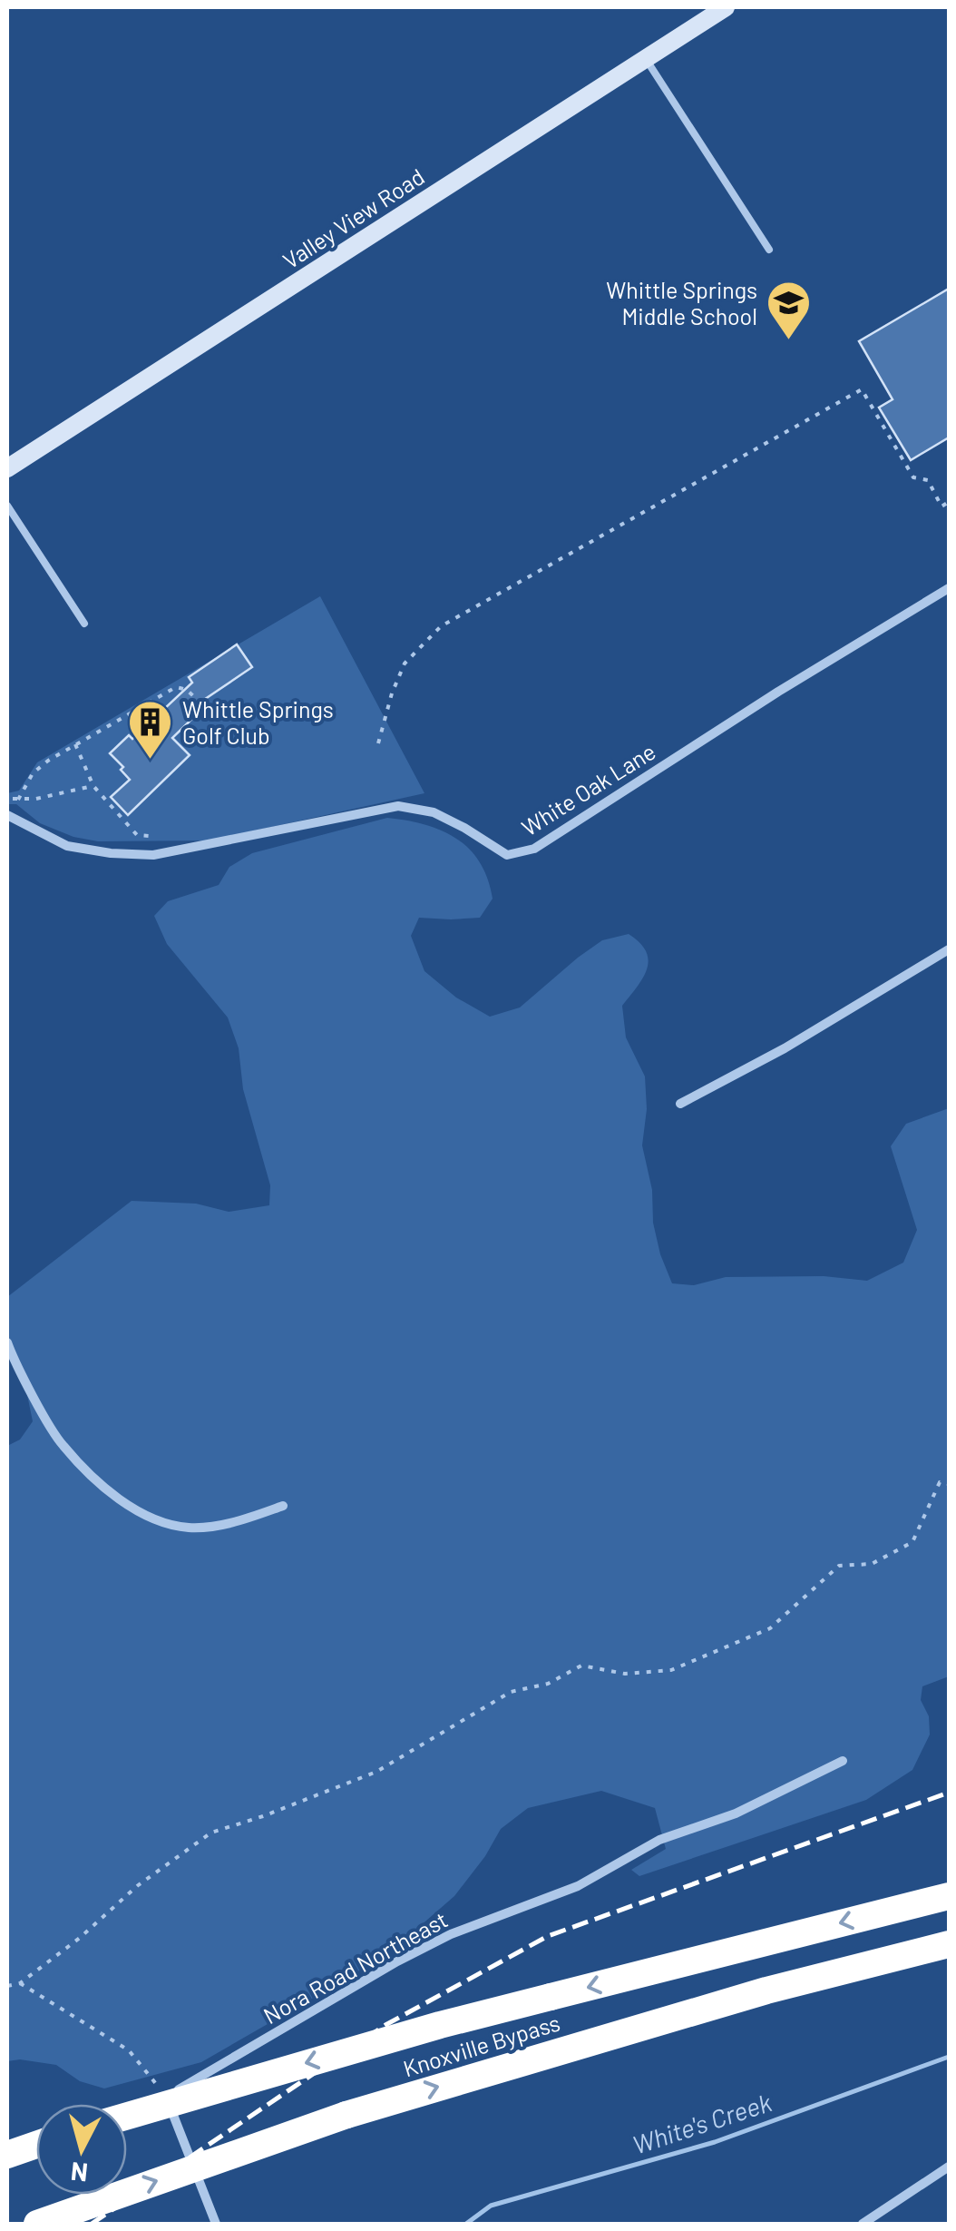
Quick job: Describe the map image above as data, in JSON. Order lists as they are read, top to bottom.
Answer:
{
  "streets": {
    "highway": ["Knoxville Bypass"],
    "street": ["Valley View Road", "White Oak Lane", "Nora Road Northeast"]
  },
  "water": ["White's Creek"],
  "places": {
    "school or university": ["Whittle Springs Middle School"],
    "building": ["Whittle Springs Golf Club"]
  },
  "north": "bottom"
}
